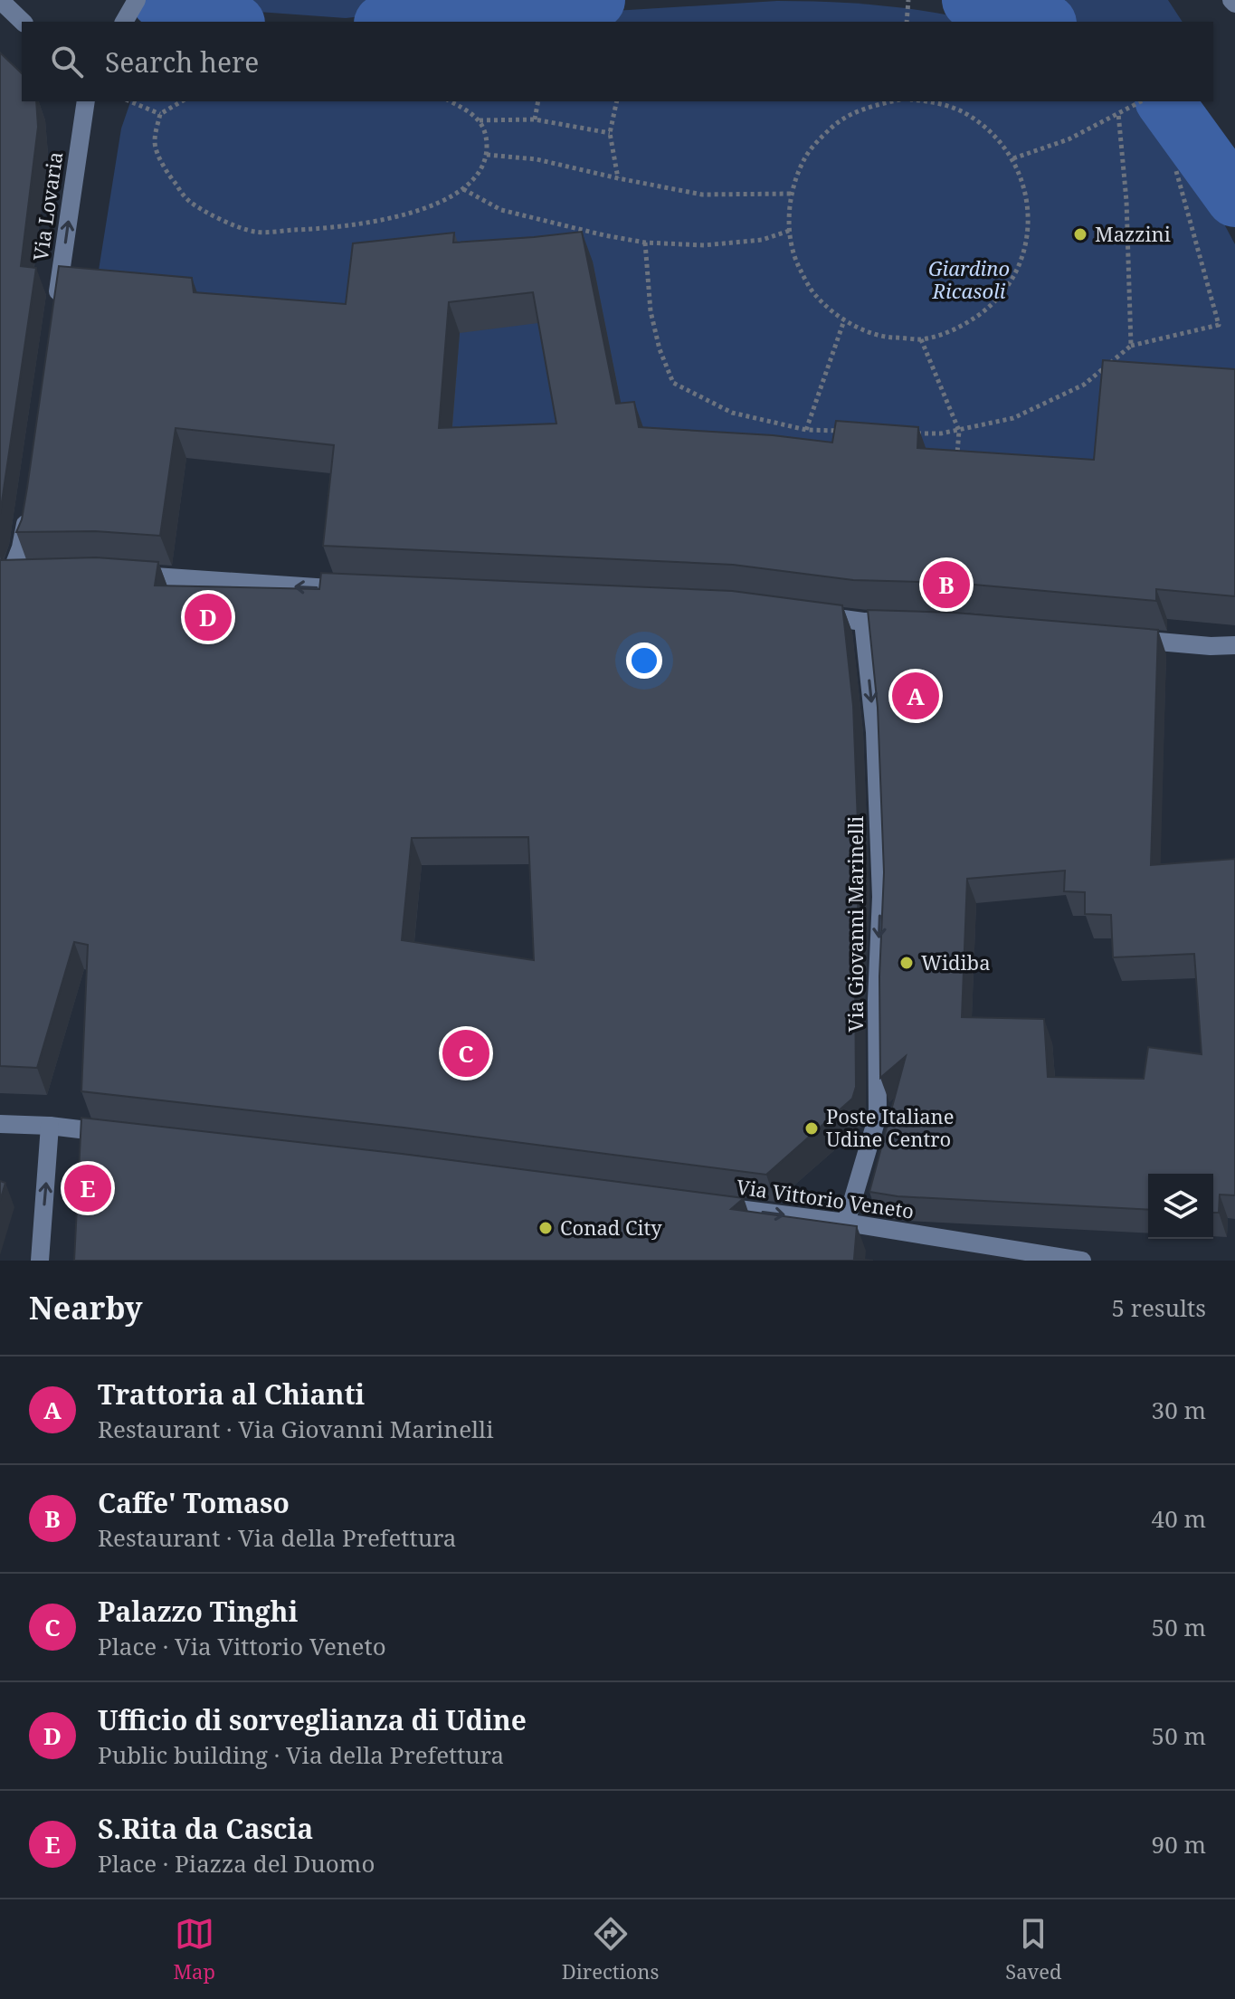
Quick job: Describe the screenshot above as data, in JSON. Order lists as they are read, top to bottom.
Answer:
{
  "streets": {
    "street": ["Via Lovaria", "Via Giovanni Marinelli", "Via Vittorio Veneto"]
  },
  "crossings": [
    ["Via Giovanni Marinelli", "Via Vittorio Veneto"]
  ],
  "one_way": ["Via Lovaria", "Via Giovanni Marinelli", "Via Vittorio Veneto"],
  "parks": ["Giardino Ricasoli"],
  "places": [
    "Mazzini",
    "Widiba",
    "Poste Italiane Udine Centro",
    "Conad City"
  ],
  "page": {
    "search": "Search here",
    "pins": [
      "B",
      "D",
      "A",
      "C",
      "E"
    ],
    "heading": ["Nearby", "5 results"],
    "list": [
      {
        "mark": "A",
        "name": "Trattoria al Chianti",
        "note": "Restaurant · Via Giovanni Marinelli",
        "value": "30 m"
      },
      {
        "mark": "B",
        "name": "Caffe' Tomaso",
        "note": "Restaurant · Via della Prefettura",
        "value": "40 m"
      },
      {
        "mark": "C",
        "name": "Palazzo Tinghi",
        "note": "Place · Via Vittorio Veneto",
        "value": "50 m"
      },
      {
        "mark": "D",
        "name": "Ufficio di sorveglianza di Udine",
        "note": "Public building · Via della Prefettura",
        "value": "50 m"
      },
      {
        "mark": "E",
        "name": "S.Rita da Cascia",
        "note": "Place · Piazza del Duomo",
        "value": "90 m"
      }
    ],
    "nav": ["Map", "Directions", "Saved"]
  }
}
